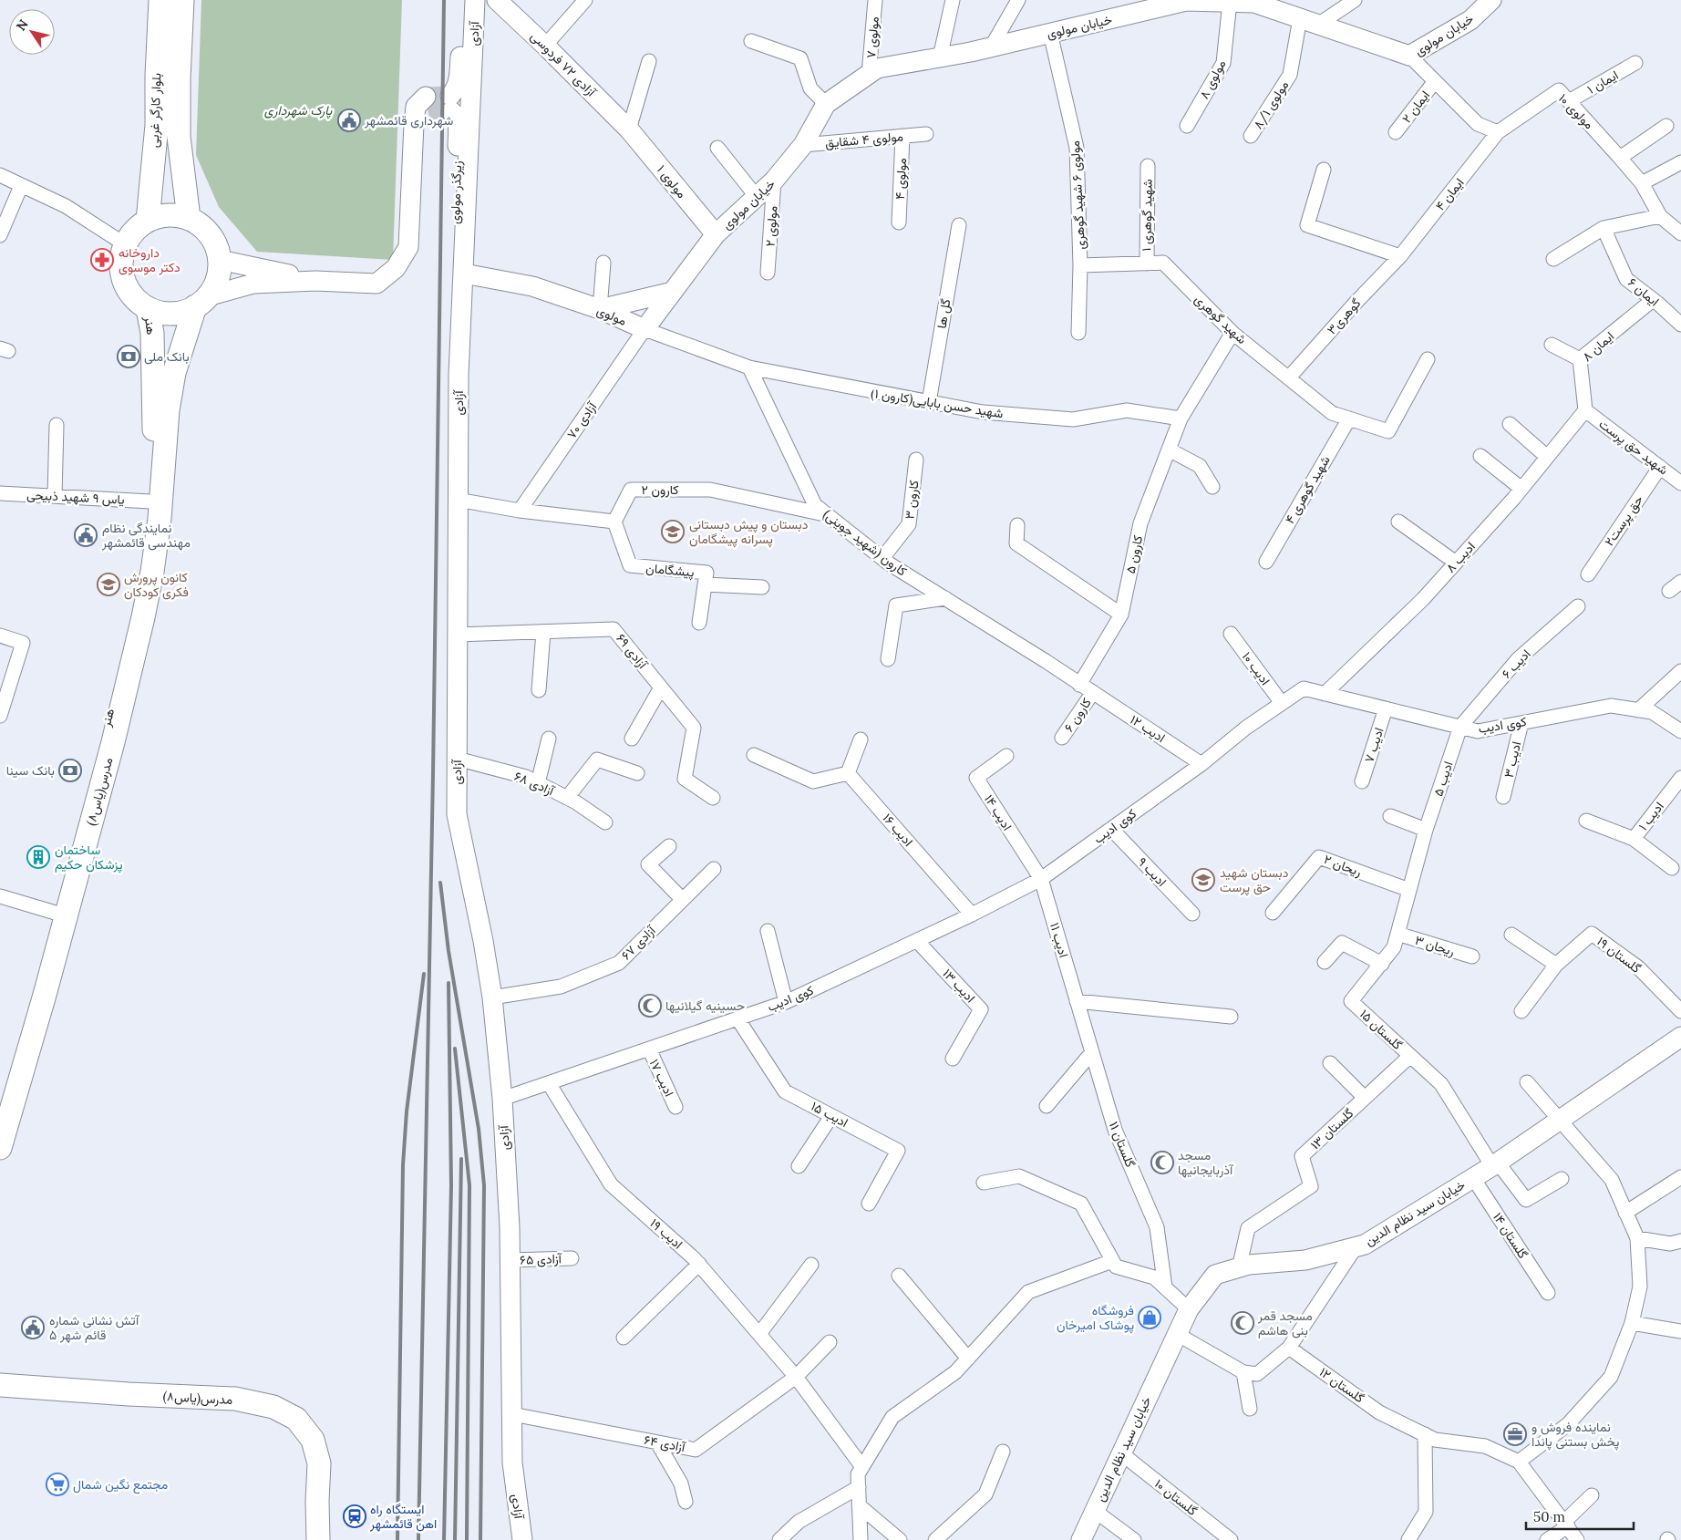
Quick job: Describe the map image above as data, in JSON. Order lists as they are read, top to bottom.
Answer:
{
  "streets": {
    "main road": ["بلوار کارگر غربی", "هنر", "مدرس(یاس۸)"],
    "street": [
      "خیابان مولوی",
      "آزادی",
      "مولوی ۷",
      "آزادی ۷۲ فردوسی",
      "مولوی ۸",
      "ایمان ۱",
      "مولوی ۸/۱",
      "ایمان ۲",
      "مولوی ۱۰",
      "مولوی ۴ شقایق",
      "مولوی ۴",
      "مولوی ۱",
      "زیرگذر مولوی",
      "ایمان ۴",
      "مولوی ۶ شهید گوهری",
      "شهید گوهری ۱",
      "مولوی ۲",
      "ایمان ۶",
      "گل ها",
      "مولوی",
      "گوهری۳",
      "شهید گوهری",
      "ایمان ۸",
      "شهید حسن بابایی(کارون ۱)",
      "آزادی ۷۰",
      "شهید حق پرست",
      "کارون ۲",
      "شهید گوهری ۴",
      "یاس ۹ شهید ذبیحی",
      "کارون ۳",
      "حق پرست۲",
      "کارون (شهید جوینی)",
      "کارون ۵",
      "ادیب ۸",
      "پیشگامان",
      "آزادی ۶۹",
      "ادیب ۶",
      "ادیب ۱۰",
      "کارون ۶",
      "کوی ادیب",
      "ادیب ۱۲",
      "ادیب ۷",
      "ادیب ۳",
      "ادیب ۵",
      "آزادی ۶۸",
      "ادیب ۱۴",
      "ادیب ۱",
      "ادیب ۱۶",
      "ریحان ۲",
      "ادیب ۹",
      "ادیب ۱۱",
      "آزادی ۶۷",
      "ریحان ۳",
      "گلستان ۱۹",
      "ادیب ۱۳",
      "گلستان ۱۵",
      "ادیب ۱۷",
      "ادیب ۱۵",
      "گلستان ۱۳",
      "گلستان ۱۱",
      "خیابان سید نظام الدین",
      "ادیب ۱۹",
      "گلستان ۱۴",
      "آزادی ۶۵",
      "گلستان ۱۲",
      "آزادی ۶۴",
      "گلستان ۱۰"
    ]
  },
  "crossings": [
    ["خیابان مولوی", "مولوی ۷"],
    ["خیابان مولوی", "مولوی ۸"],
    ["خیابان مولوی", "مولوی ۸/۱"],
    ["خیابان مولوی", "مولوی ۴ شقایق"],
    ["خیابان مولوی", "مولوی ۱"],
    ["خیابان مولوی", "مولوی ۶ شهید گوهری"],
    ["خیابان مولوی", "مولوی ۲"],
    ["آزادی", "زیرگذر مولوی"],
    ["آزادی", "مولوی"],
    ["آزادی", "آزادی ۶۹"],
    ["آزادی", "کوی ادیب"],
    ["آزادی", "آزادی ۶۸"],
    ["آزادی", "آزادی ۶۷"],
    ["آزادی", "آزادی ۶۵"],
    ["آزادی", "آزادی ۶۴"],
    ["آزادی ۷۲ فردوسی", "مولوی ۱"],
    ["ایمان ۱", "مولوی ۱۰"],
    ["بلوار کارگر غربی", "هنر"],
    ["بلوار کارگر غربی", "مدرس(یاس۸)"],
    ["مولوی ۱۰", "ایمان ۴"],
    ["مولوی ۴ شقایق", "مولوی ۴"],
    ["زیرگذر مولوی", "مولوی"],
    ["ایمان ۴", "گوهری۳"],
    ["مولوی ۶ شهید گوهری", "شهید گوهری"],
    ["شهید گوهری ۱", "شهید گوهری"],
    ["ایمان ۶", "ایمان ۸"],
    ["گل ها", "شهید حسن بابایی(کارون ۱)"],
    ["مولوی", "آزادی ۷۰"],
    ["گوهری۳", "شهید گوهری"],
    ["شهید گوهری", "شهید گوهری ۴"],
    ["شهید گوهری", "کارون ۵"],
    ["هنر", "یاس ۹ شهید ذبیحی"],
    ["هنر", "مدرس(یاس۸)"],
    ["ایمان ۸", "شهید حق پرست"],
    ["ایمان ۸", "ادیب ۸"],
    ["شهید حسن بابایی(کارون ۱)", "کارون (شهید جوینی)"],
    ["شهید حسن بابایی(کارون ۱)", "کارون ۵"],
    ["شهید حق پرست", "حق پرست۲"],
    ["شهید حق پرست", "ادیب ۸"],
    ["کارون ۲", "کارون (شهید جوینی)"],
    ["کارون ۲", "پیشگامان"],
    ["کارون ۳", "کارون (شهید جوینی)"],
    ["کارون (شهید جوینی)", "کارون ۵"],
    ["کارون (شهید جوینی)", "کارون ۶"],
    ["کارون (شهید جوینی)", "ادیب ۱۲"],
    ["ادیب ۸", "کوی ادیب"],
    ["ادیب ۶", "کوی ادیب"],
    ["ادیب ۶", "ادیب ۵"],
    ["ادیب ۱۰", "کوی ادیب"],
    ["کارون ۶", "ادیب ۱۲"],
    ["کوی ادیب", "ادیب ۱۲"],
    ["کوی ادیب", "ادیب ۷"],
    ["کوی ادیب", "ادیب ۳"],
    ["کوی ادیب", "ادیب ۵"],
    ["کوی ادیب", "ادیب ۱۴"],
    ["کوی ادیب", "ادیب ۱۶"],
    ["کوی ادیب", "ادیب ۹"],
    ["کوی ادیب", "ادیب ۱۱"],
    ["کوی ادیب", "ادیب ۱۳"],
    ["کوی ادیب", "ادیب ۱۷"],
    ["کوی ادیب", "ادیب ۱۵"],
    ["کوی ادیب", "ادیب ۱۹"],
    ["ادیب ۵", "گلستان ۱۵"],
    ["ادیب ۱۴", "ادیب ۱۱"],
    ["ریحان ۲", "گلستان ۱۵"],
    ["ادیب ۱۱", "گلستان ۱۱"],
    ["ریحان ۳", "گلستان ۱۵"],
    ["گلستان ۱۵", "گلستان ۱۳"],
    ["گلستان ۱۵", "خیابان سید نظام الدین"],
    ["گلستان ۱۳", "خیابان سید نظام الدین"],
    ["خیابان سید نظام الدین", "گلستان ۱۴"],
    ["خیابان سید نظام الدین", "گلستان ۱۰"],
    ["ادیب ۱۹", "آزادی ۶۴"]
  ],
  "parks": ["پارک شهرداری"],
  "places": {
    "public building": ["شهرداری قائمشهر", "نمایندگی نظام مهندسی قائمشهر", "آتش نشانی شماره ۵ قائم شهر"],
    "pharmacy": ["داروخانه دکتر موسوی"],
    "bank": ["بانک ملی", "بانک سینا"],
    "school or university": ["دبستان و پیش دبستانی پسرانه پیشگامان", "کانون پرورش فکری کودکان", "دبستان شهید حق پرست"],
    "building": ["ساختمان پزشکان حکیم"],
    "mosque": ["حسینیه گیلانیها", "مسجد آذربایجانیها", "مسجد قمر بنی هاشم"],
    "shop": ["فروشگاه پوشاک امیرخان"],
    "office": ["نماینده فروش و پخش بستنی پاندا"],
    "supermarket": ["مجتمع نگین شمال"],
    "station": ["ایستگاه راه اهن قائمشهر"]
  },
  "scale_bar": "50 m",
  "north": "top left"
}
